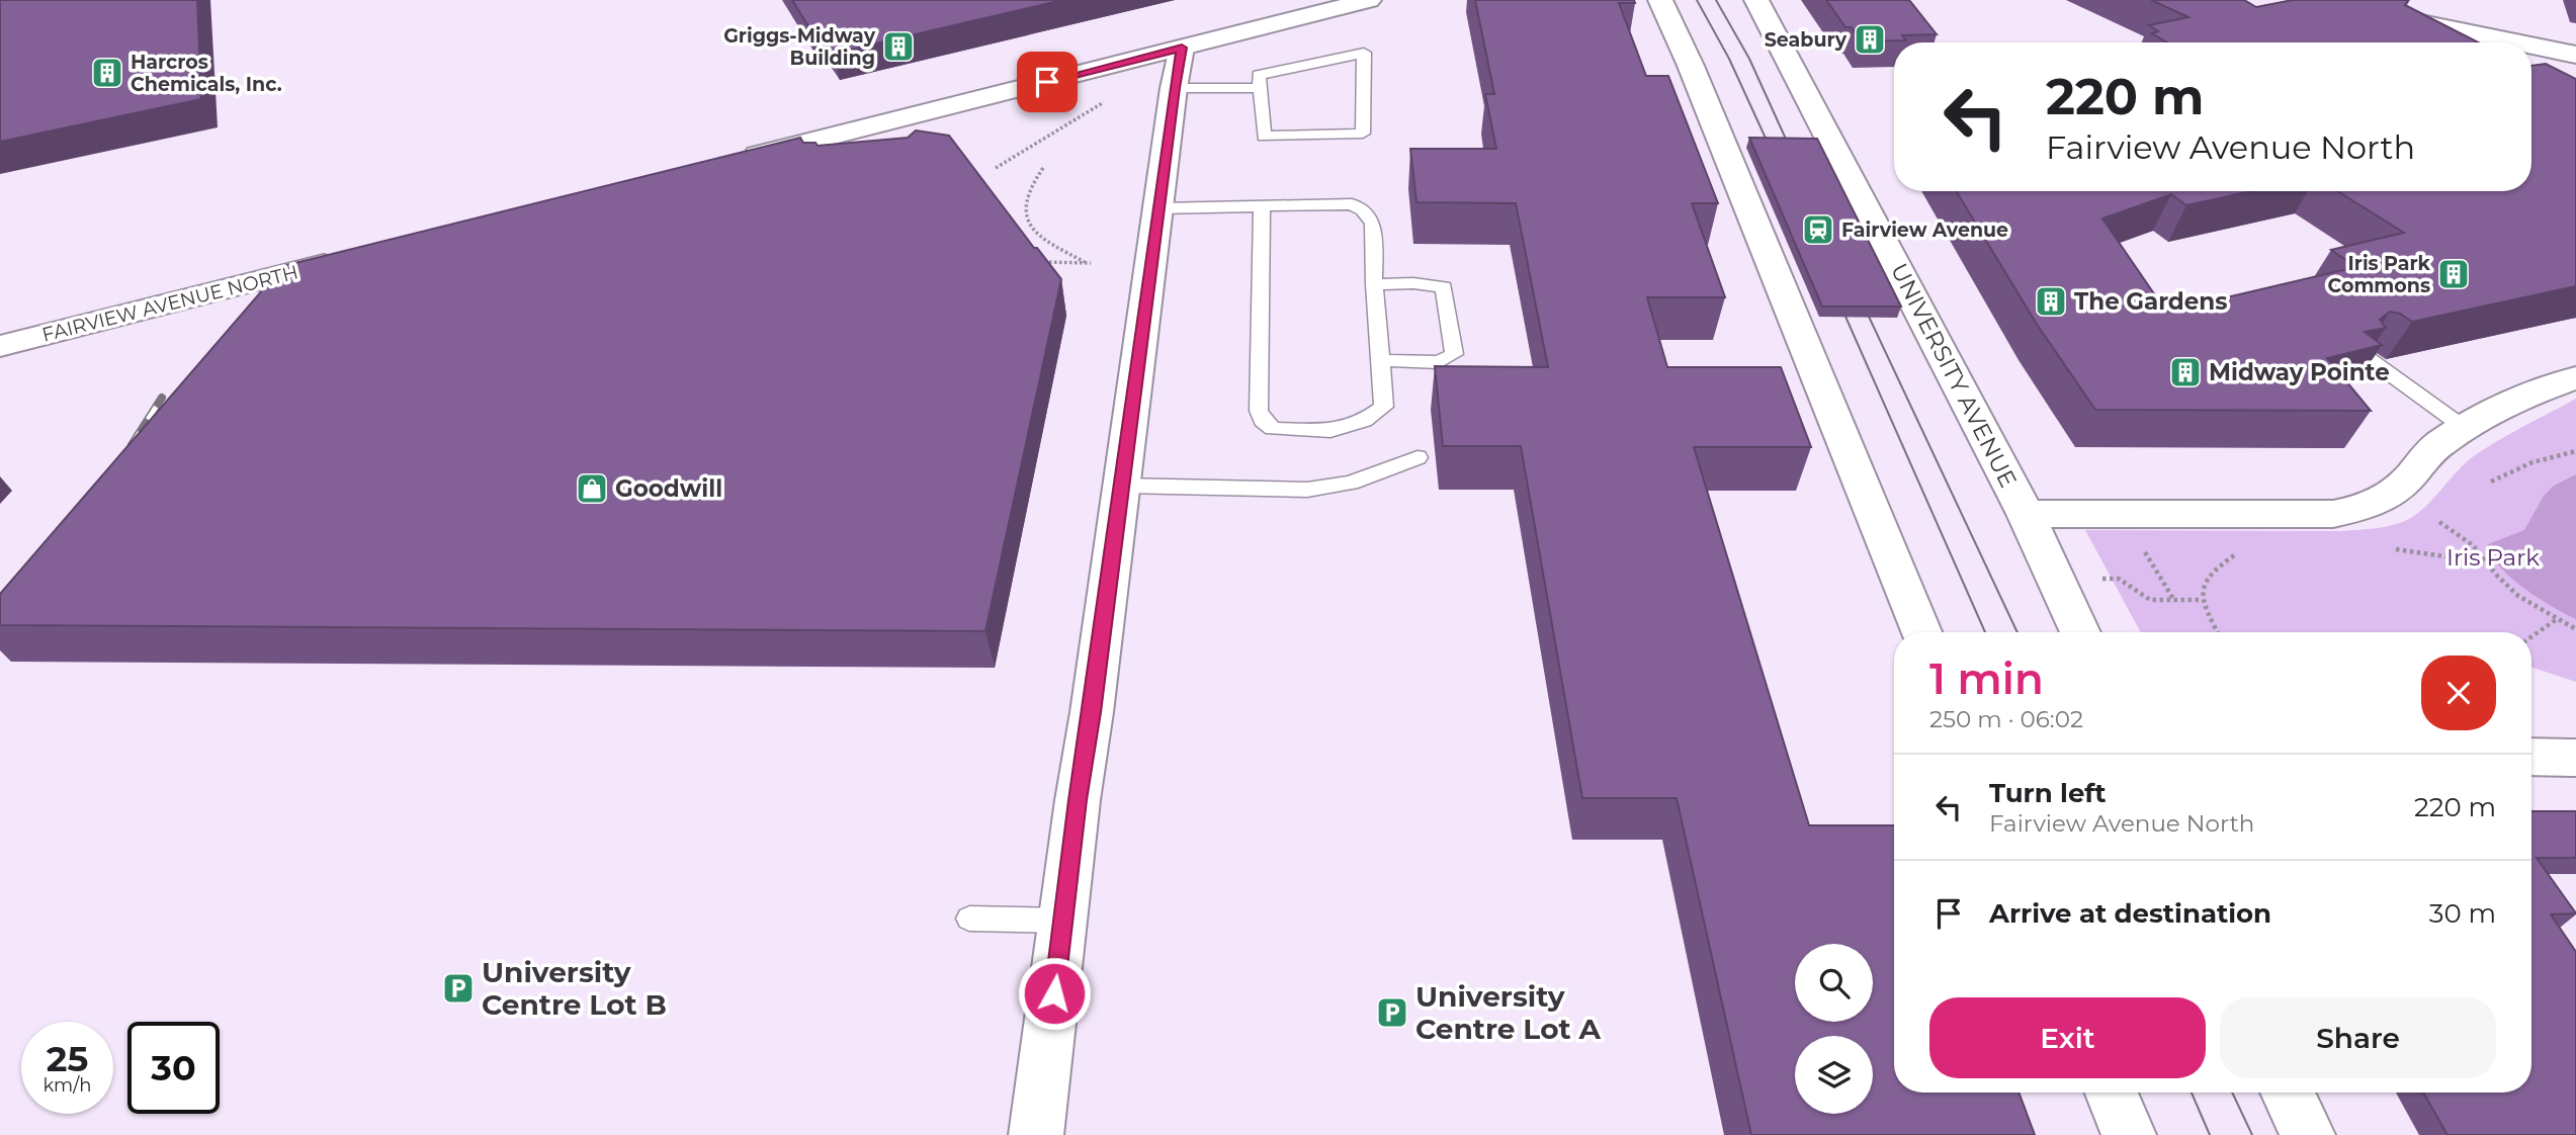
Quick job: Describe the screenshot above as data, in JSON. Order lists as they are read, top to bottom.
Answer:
{
  "streets": {
    "street": ["FAIRVIEW AVENUE NORTH", "UNIVERSITY AVENUE"]
  },
  "parks": ["Iris Park"],
  "places": {
    "building": [
      "Seabury",
      "Griggs-Midway Building",
      "Harcros Chemicals, Inc.",
      "Iris Park Commons",
      "The Gardens",
      "Midway Pointe"
    ],
    "station": ["Fairview Avenue"],
    "shop": ["Goodwill"],
    "parking": ["University Centre Lot B", "University Centre Lot A"]
  },
  "page": {
    "turn": ["220 m", "Fairview Avenue North"],
    "heading": ["1 min", "250 m · 06:02"],
    "list": [
      {
        "name": "Turn left",
        "note": "Fairview Avenue North",
        "value": "220 m"
      },
      {
        "name": "Arrive at destination",
        "value": "30 m"
      }
    ],
    "buttons": ["Exit", "Share"],
    "speed": "25 km/h",
    "limit": "30"
  }
}
